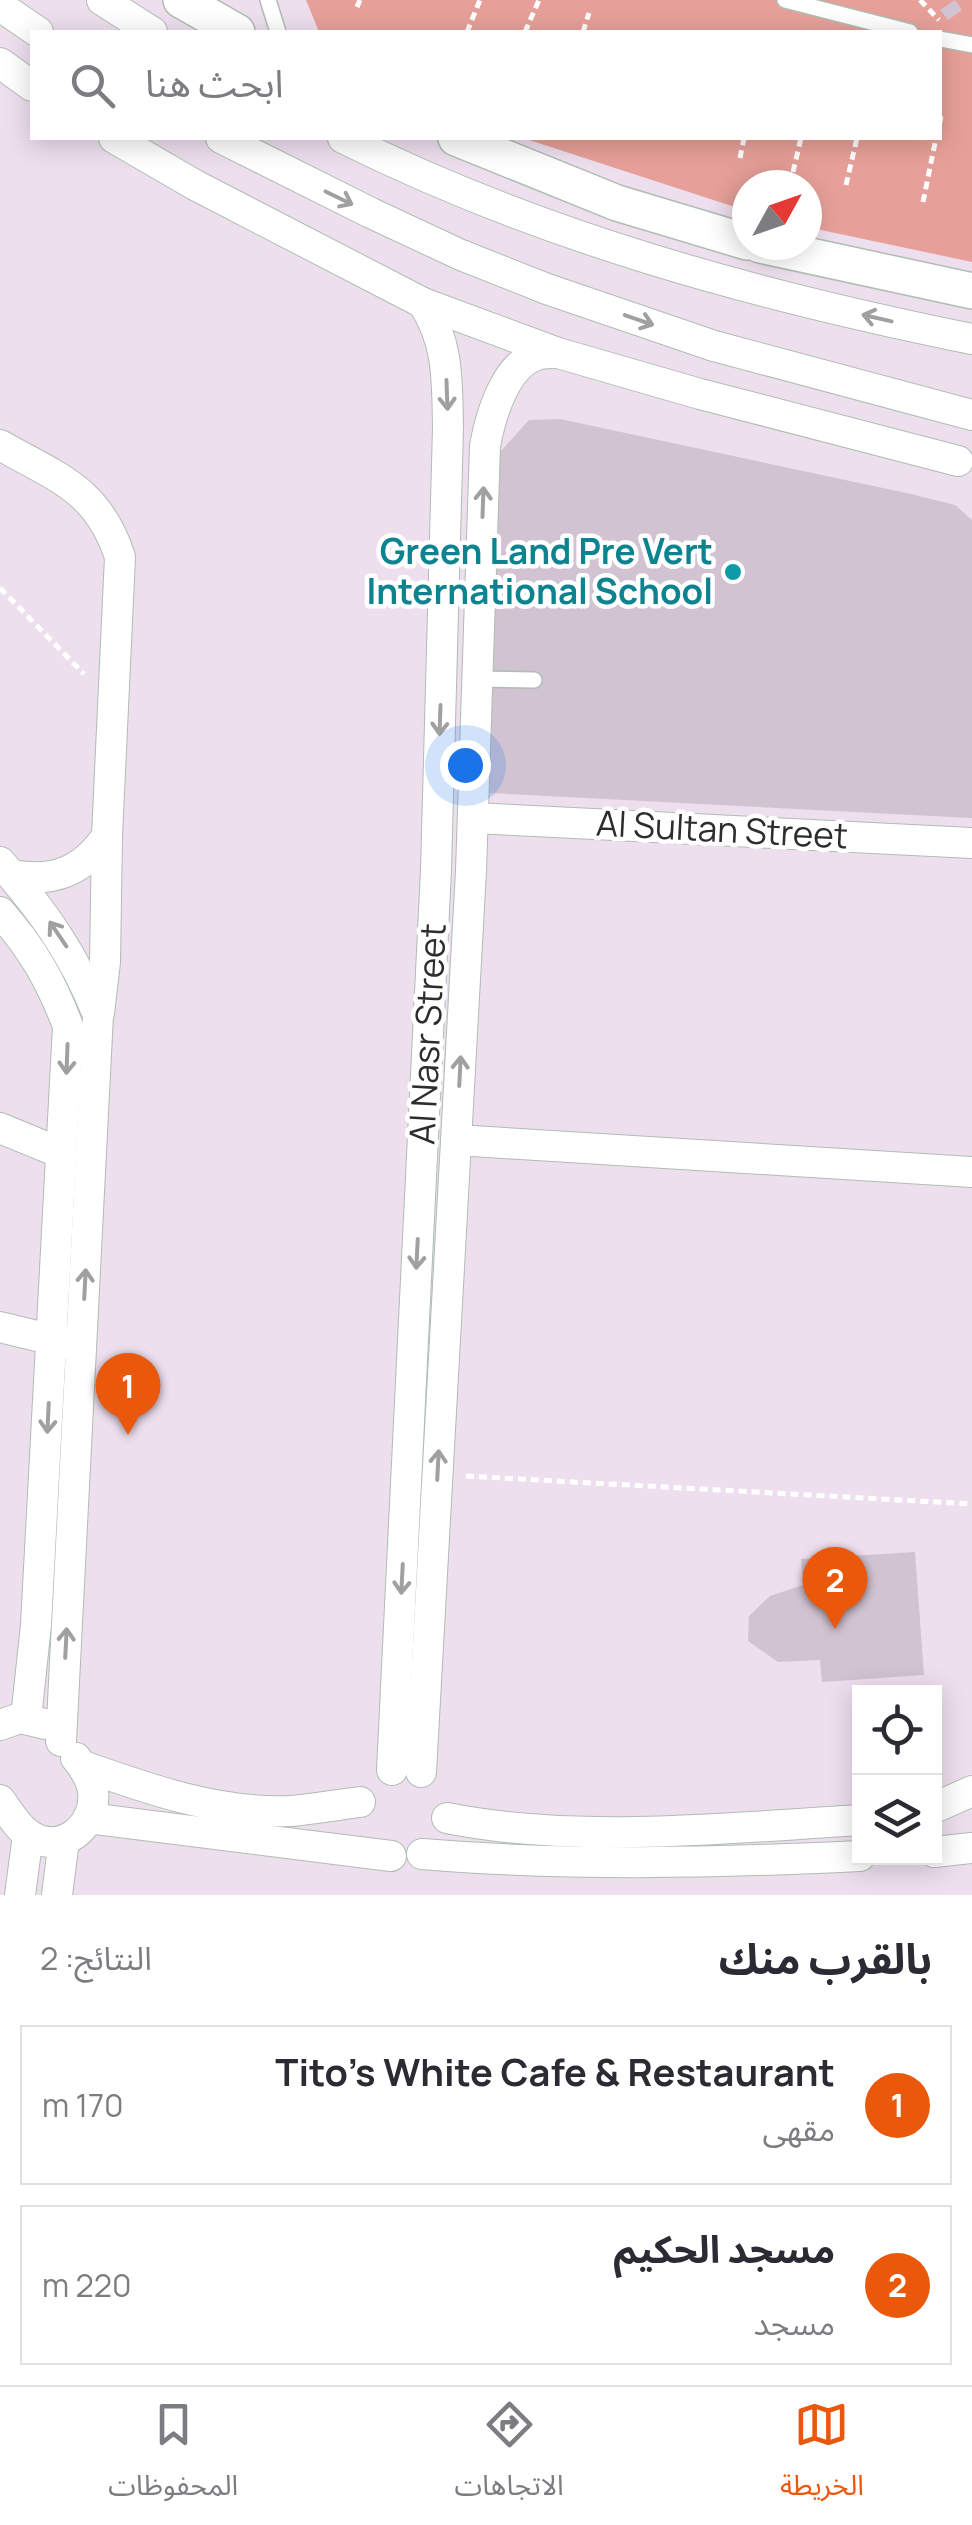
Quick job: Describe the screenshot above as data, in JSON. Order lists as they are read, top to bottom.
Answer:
{
  "streets": {
    "street": ["Al Sultan Street", "Al Nasr Street"]
  },
  "crossings": [
    ["Al Sultan Street", "Al Nasr Street"]
  ],
  "places": ["Green Land Pre Vert International School"],
  "north": "top right",
  "page": {
    "search": "ابحث هنا",
    "pins": ["1", "2"],
    "heading": ["بالقرب منك", "النتائج: 2"],
    "list": [
      {
        "mark": "1",
        "name": "Tito's White Cafe & Restaurant",
        "note": "مقهى",
        "value": "170 m"
      },
      {
        "mark": "2",
        "name": "مسجد الحكيم",
        "note": "مسجد",
        "value": "220 m"
      }
    ],
    "nav": ["الخريطة", "الاتجاهات", "المحفوظات"]
  }
}
